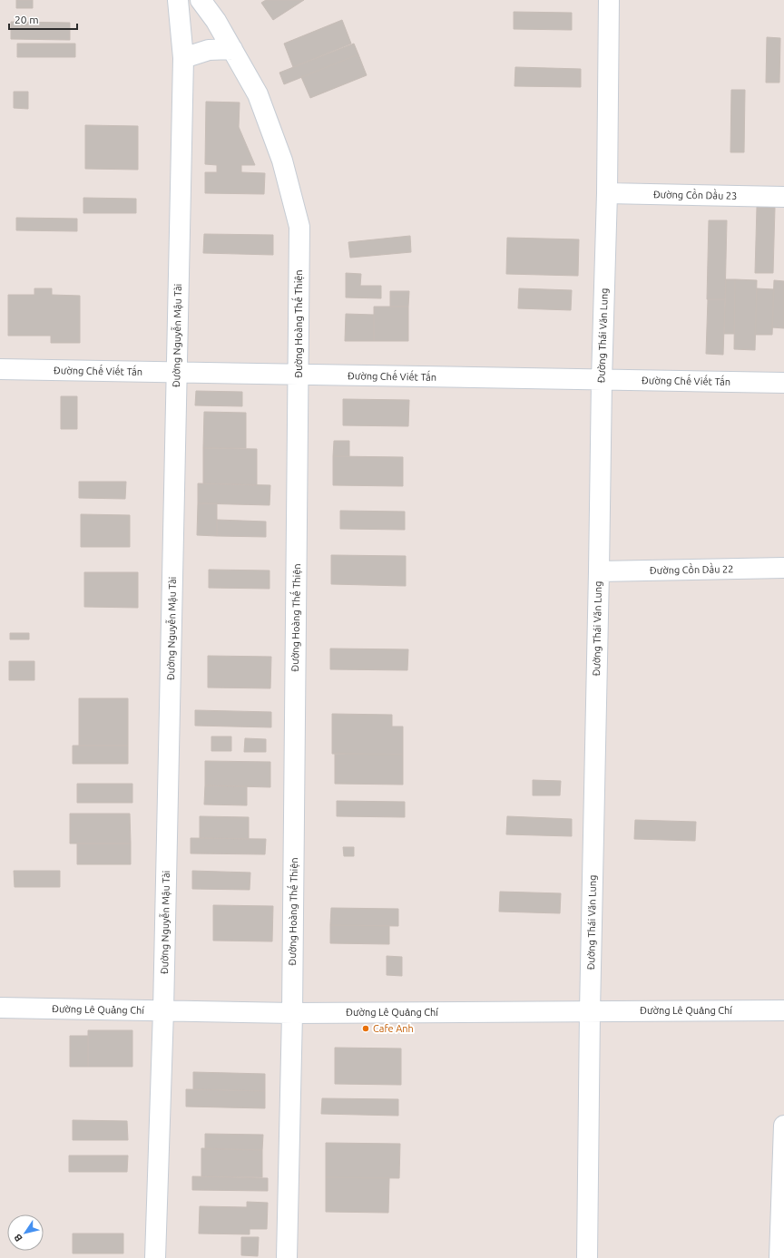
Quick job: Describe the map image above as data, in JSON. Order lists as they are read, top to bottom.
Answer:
{
  "streets": {
    "street": [
      "Đường Cồn Dầu 23",
      "Đường Hoàng Thế Thiện",
      "Đường Nguyễn Mậu Tài",
      "Đường Thái Văn Lung",
      "Đường Chế Viết Tấn",
      "Đường Cồn Dầu 22",
      "Đường Lê Quảng Chí"
    ]
  },
  "crossings": [
    ["Đường Cồn Dầu 23", "Đường Thái Văn Lung"],
    ["Đường Hoàng Thế Thiện", "Đường Chế Viết Tấn"],
    ["Đường Hoàng Thế Thiện", "Đường Lê Quảng Chí"],
    ["Đường Nguyễn Mậu Tài", "Đường Chế Viết Tấn"],
    ["Đường Nguyễn Mậu Tài", "Đường Lê Quảng Chí"],
    ["Đường Thái Văn Lung", "Đường Chế Viết Tấn"],
    ["Đường Thái Văn Lung", "Đường Cồn Dầu 22"],
    ["Đường Thái Văn Lung", "Đường Lê Quảng Chí"]
  ],
  "places": ["Cafe Anh"],
  "scale_bar": "20 m",
  "north": "bottom left"
}
